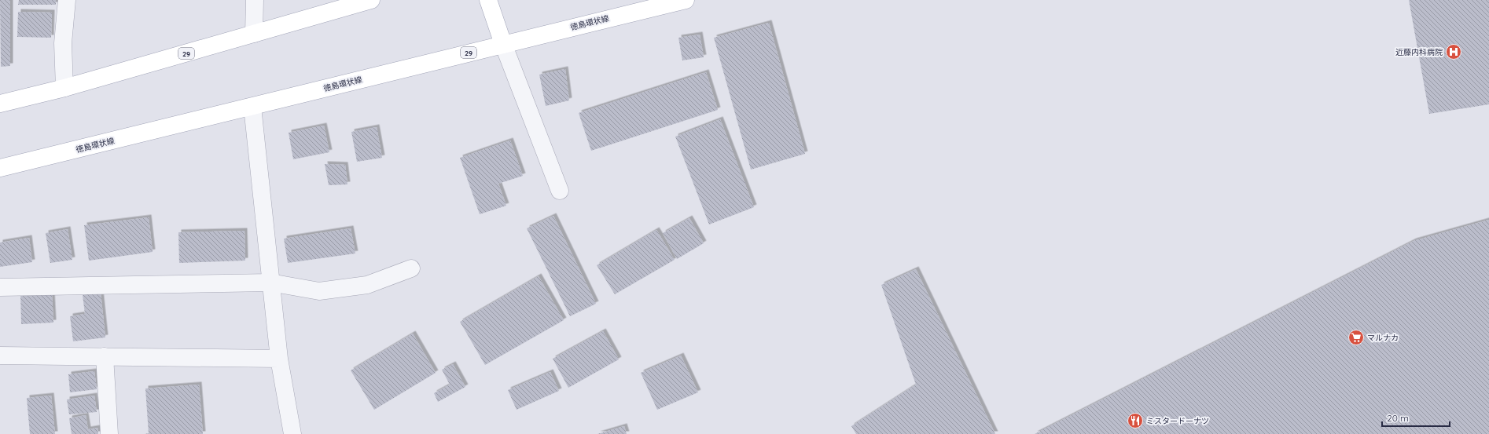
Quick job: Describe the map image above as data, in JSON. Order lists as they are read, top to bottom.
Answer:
{
  "streets": {
    "main road": ["徳島環状線", "29"]
  },
  "places": {
    "hospital": ["近藤内科病院"],
    "supermarket": ["マルナカ"],
    "restaurant": ["ミスタードーナツ"]
  },
  "scale_bar": "20 m"
}
